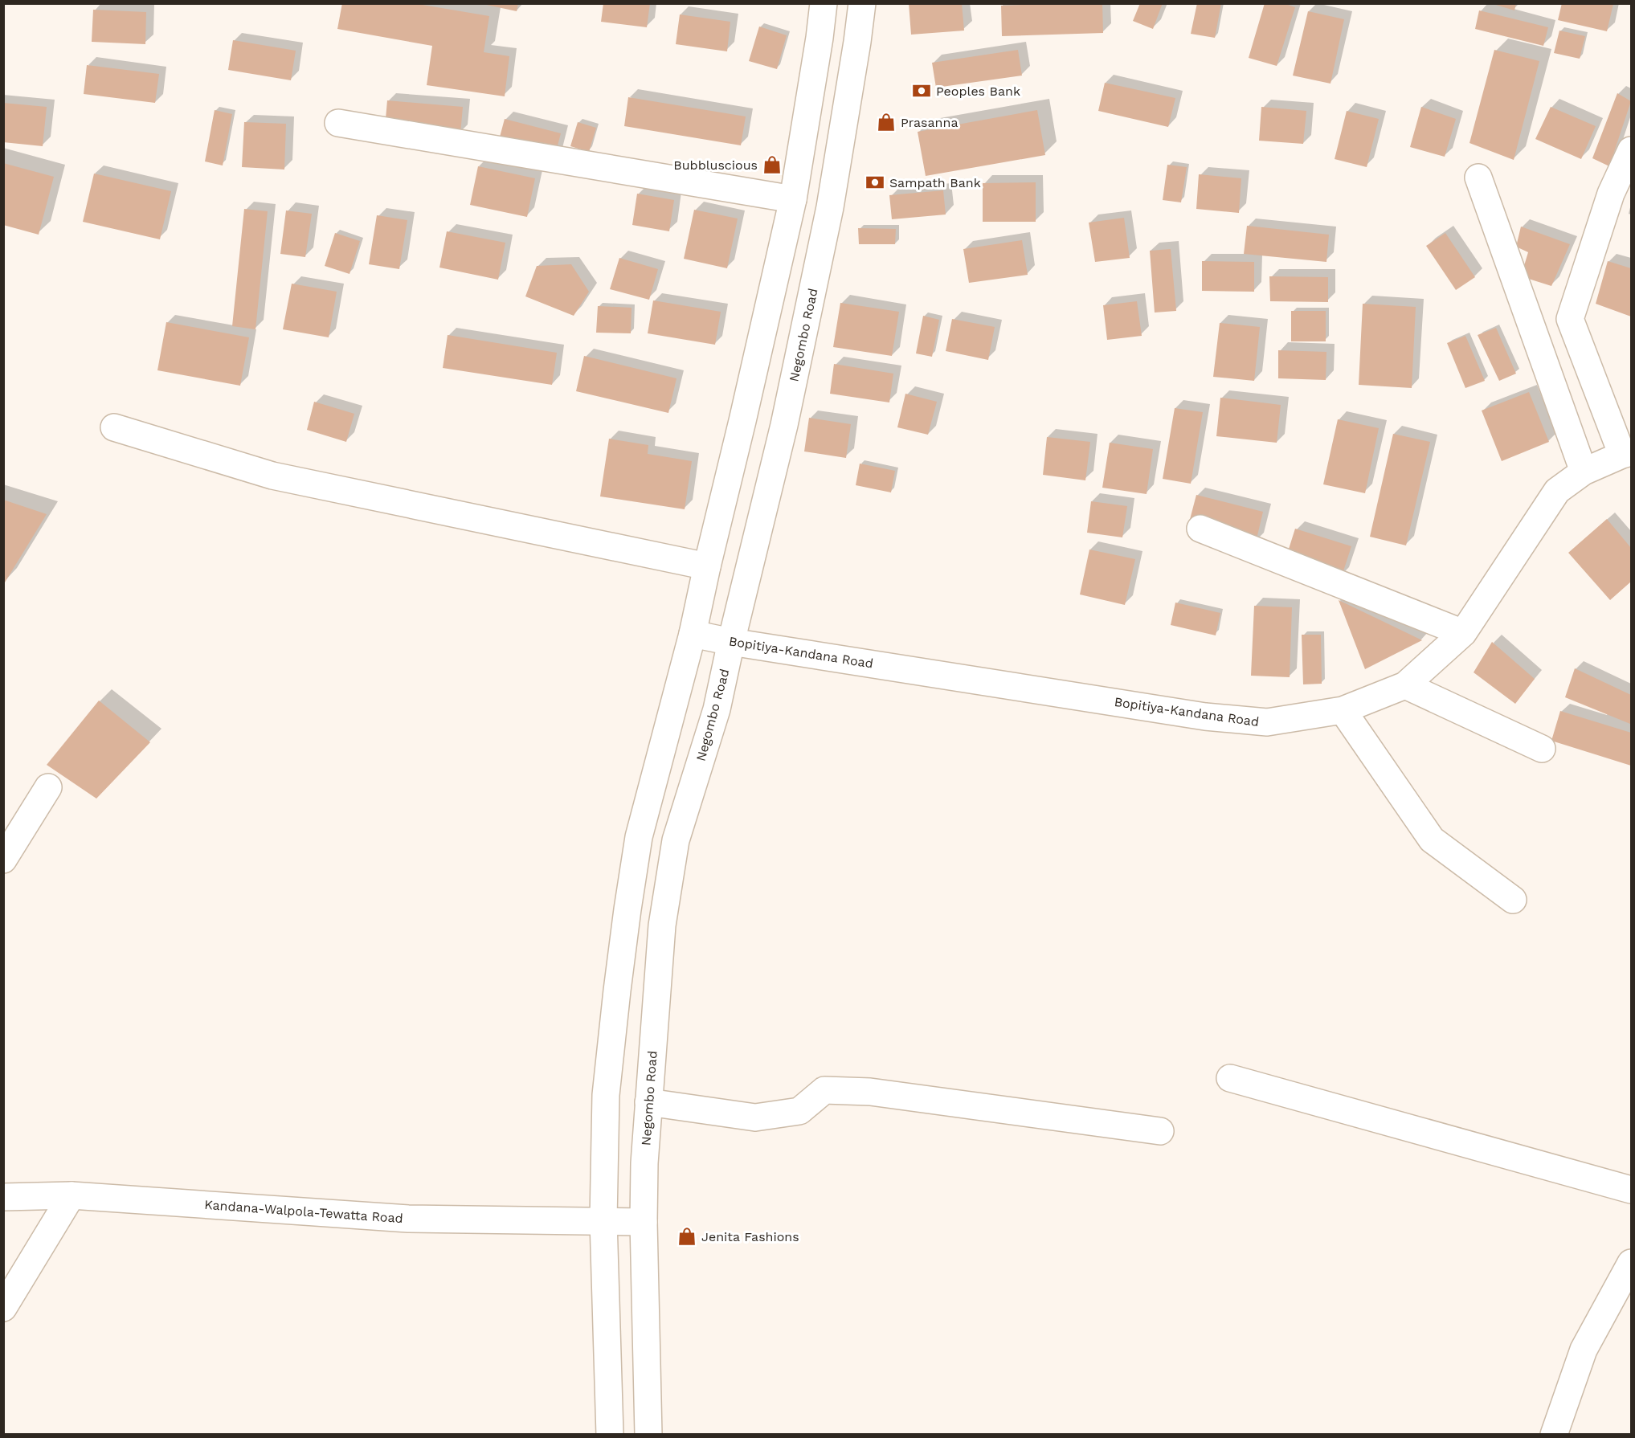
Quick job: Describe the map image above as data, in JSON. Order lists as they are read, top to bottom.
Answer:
{
  "streets": {
    "main road": ["Negombo Road", "Bopitiya-Kandana Road", "Kandana-Walpola-Tewatta Road"]
  },
  "crossings": [
    ["Negombo Road", "Bopitiya-Kandana Road"],
    ["Negombo Road", "Kandana-Walpola-Tewatta Road"]
  ],
  "places": {
    "bank": ["Peoples Bank", "Sampath Bank"],
    "shop": ["Prasanna", "Bubbluscious", "Jenita Fashions"]
  }
}
